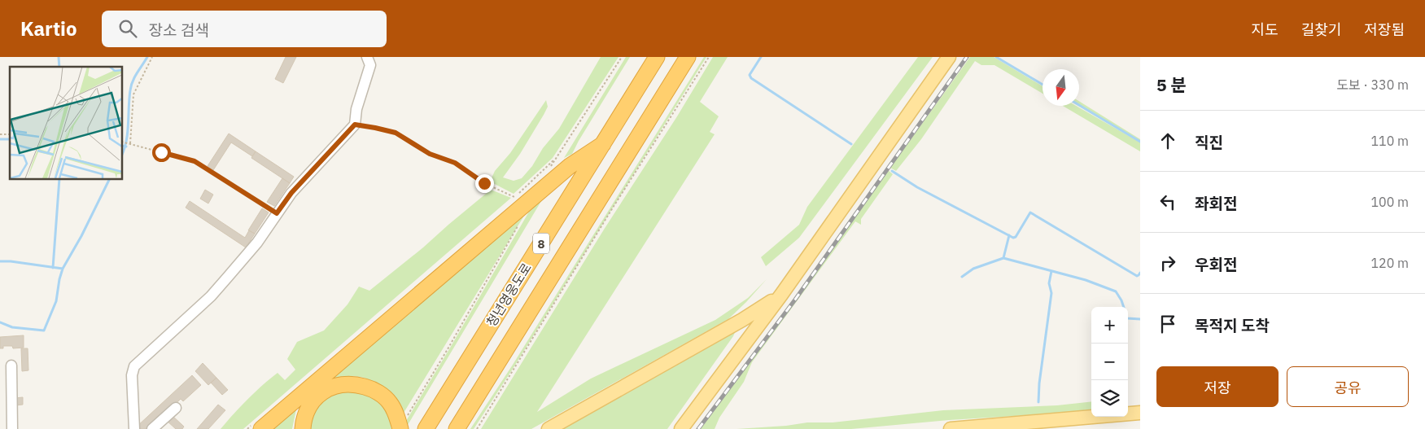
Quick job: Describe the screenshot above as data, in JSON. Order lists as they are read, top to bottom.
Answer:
{
  "streets": {
    "highway": ["8", "청년영웅도로"]
  },
  "north": "bottom",
  "page": {
    "header": "Kartio",
    "search": "장소 검색",
    "nav": ["지도", "길찾기", "저장됨"],
    "heading": ["5 분", "도보 · 330 m"],
    "list": [
      ["직진", "110 m"],
      ["좌회전", "100 m"],
      ["우회전", "120 m"],
      "목적지 도착"
    ],
    "map_buttons": ["+", "−"],
    "buttons": ["저장", "공유"]
  }
}
